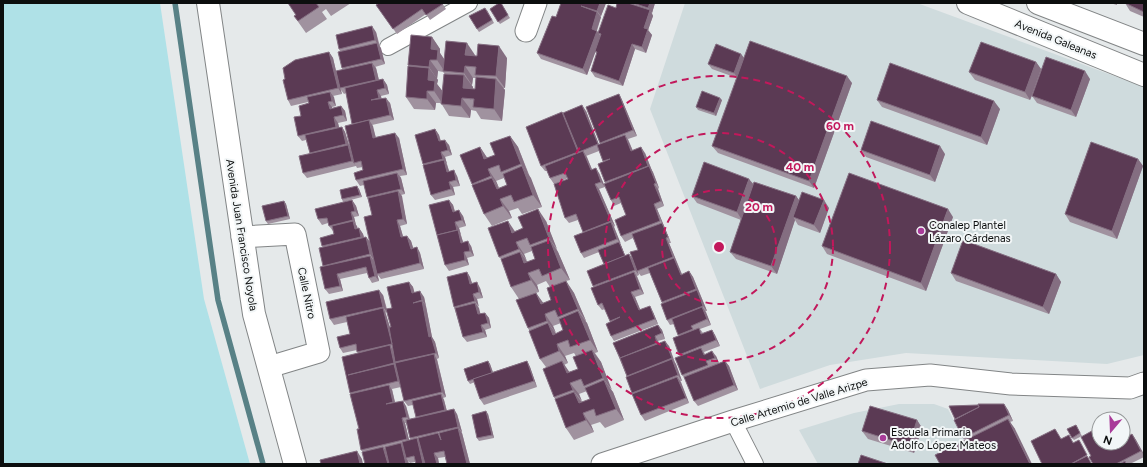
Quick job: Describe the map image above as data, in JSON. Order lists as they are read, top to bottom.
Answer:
{
  "streets": {
    "street": [
      "Avenida Galeanas",
      "Avenida Juan Francisco Noyola",
      "Calle Nitro",
      "Calle Artemio de Valle Arizpe"
    ]
  },
  "crossings": [
    ["Avenida Juan Francisco Noyola", "Calle Nitro"]
  ],
  "places": ["Conalep Plantel Lázaro Cárdenas", "Escuela Primaria Adolfo López Mateos"],
  "north": "bottom",
  "rings": ["60 m", "40 m", "20 m"]
}
